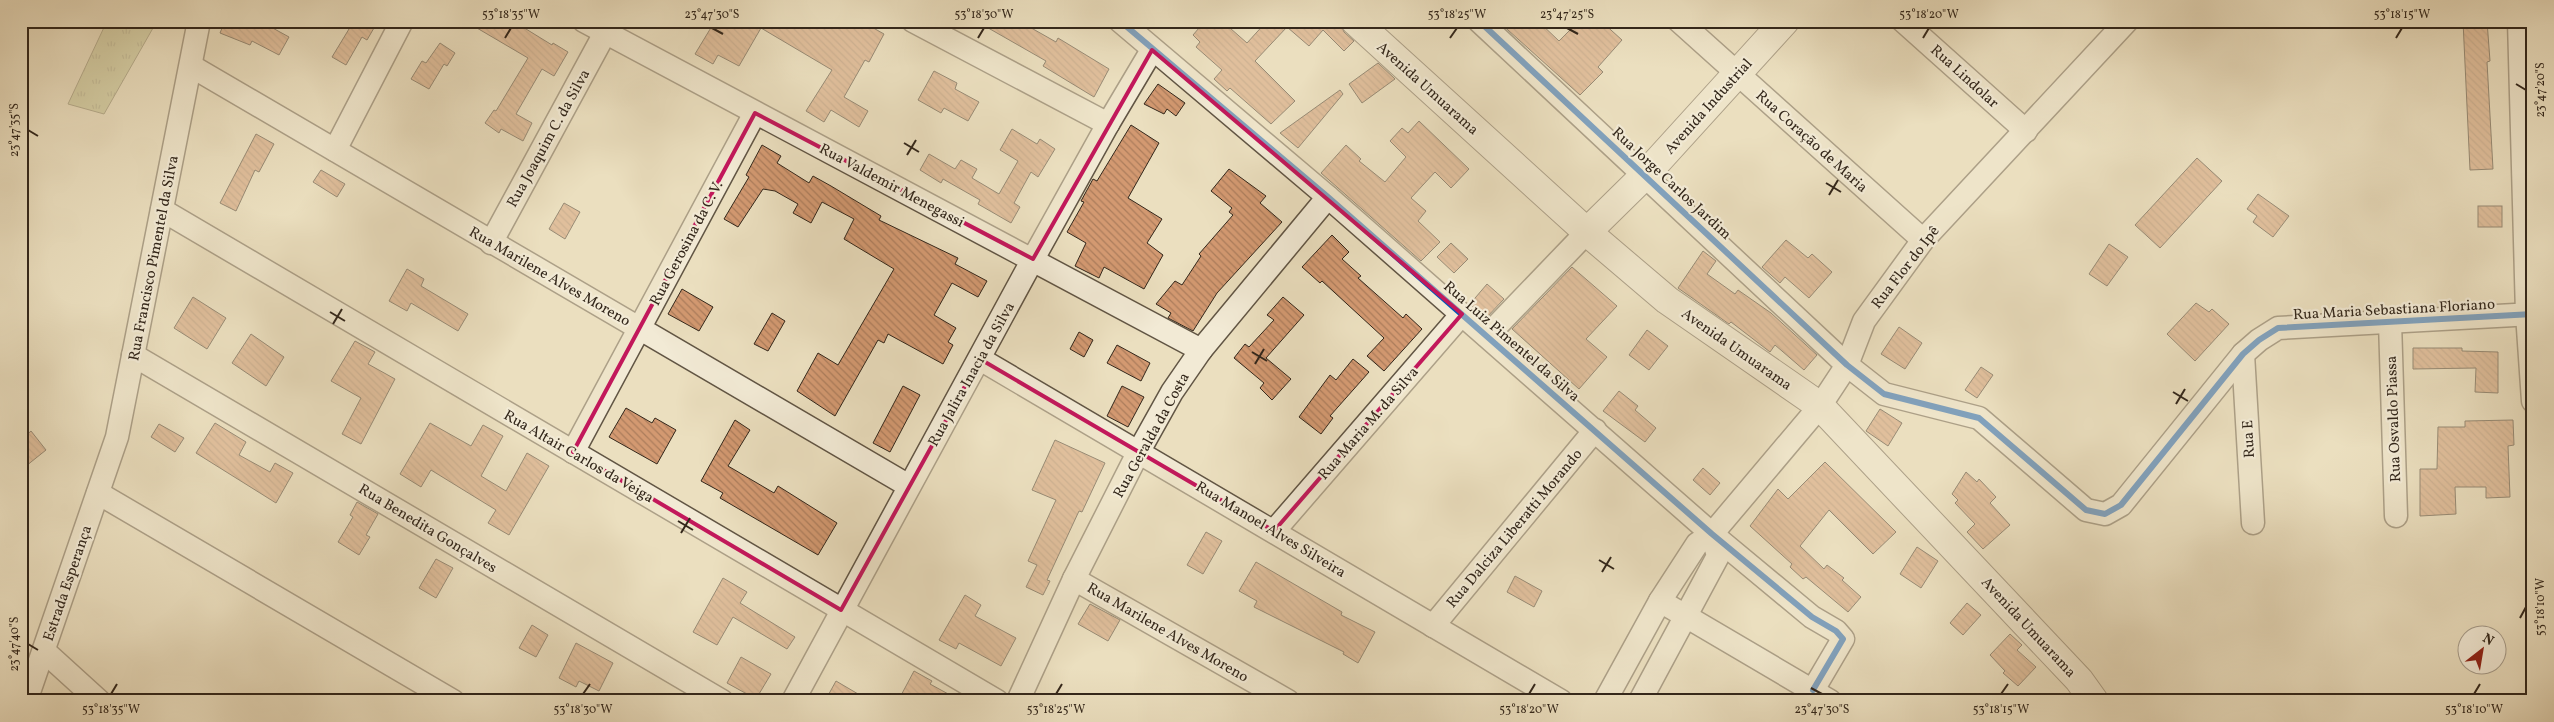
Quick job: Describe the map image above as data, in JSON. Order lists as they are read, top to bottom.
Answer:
{
  "streets": {
    "street": [
      "Rua Lindolar",
      "Avenida Umuarama",
      "Avenida Industrial",
      "Rua Joaquim C. da Silva",
      "Rua Coração de Maria",
      "Rua Jorge Carlos Jardim",
      "Rua Valdemir Menegassi",
      "Rua Gerosina da C. V.",
      "Rua Francisco Pimentel da Silva",
      "Rua Flor do Ipê",
      "Rua Marilene Alves Moreno",
      "Rua Maria Sebastiana Floriano",
      "Rua Luiz Pimentel da Silva",
      "Rua Jalira Inacia da Silva",
      "Rua Osvaldo Piassa",
      "Rua Maria M. da Silva",
      "Rua Geralda da Costa",
      "Rua E",
      "Rua Altair Carlos da Veiga",
      "Rua Benedita Gonçalves",
      "Rua Dalciza Liberatti Morando",
      "Rua Manoel Alves Silveira",
      "Estrada Esperança"
    ]
  },
  "crossings": [
    ["Rua Lindolar", "Rua Flor do Ipê"],
    ["Avenida Umuarama", "Avenida Industrial"],
    ["Avenida Umuarama", "Rua Flor do Ipê"],
    ["Avenida Industrial", "Rua Coração de Maria"],
    ["Avenida Industrial", "Rua Jorge Carlos Jardim"],
    ["Rua Joaquim C. da Silva", "Rua Valdemir Menegassi"],
    ["Rua Joaquim C. da Silva", "Rua Marilene Alves Moreno"],
    ["Rua Coração de Maria", "Rua Flor do Ipê"],
    ["Rua Jorge Carlos Jardim", "Rua Flor do Ipê"],
    ["Rua Jorge Carlos Jardim", "Rua Maria Sebastiana Floriano"],
    ["Rua Valdemir Menegassi", "Rua Gerosina da C. V."],
    ["Rua Valdemir Menegassi", "Rua Jalira Inacia da Silva"],
    ["Rua Valdemir Menegassi", "Rua Geralda da Costa"],
    ["Rua Gerosina da C. V.", "Rua Marilene Alves Moreno"],
    ["Rua Gerosina da C. V.", "Rua Altair Carlos da Veiga"],
    ["Rua Francisco Pimentel da Silva", "Rua Marilene Alves Moreno"],
    ["Rua Francisco Pimentel da Silva", "Rua Altair Carlos da Veiga"],
    ["Rua Francisco Pimentel da Silva", "Rua Benedita Gonçalves"],
    ["Rua Francisco Pimentel da Silva", "Estrada Esperança"],
    ["Rua Flor do Ipê", "Rua Maria Sebastiana Floriano"],
    ["Rua Flor do Ipê", "Rua Luiz Pimentel da Silva"],
    ["Rua Marilene Alves Moreno", "Rua Jalira Inacia da Silva"],
    ["Rua Marilene Alves Moreno", "Rua Geralda da Costa"],
    ["Rua Maria Sebastiana Floriano", "Rua Osvaldo Piassa"],
    ["Rua Maria Sebastiana Floriano", "Rua E"],
    ["Rua Luiz Pimentel da Silva", "Rua Jalira Inacia da Silva"],
    ["Rua Luiz Pimentel da Silva", "Rua Maria M. da Silva"],
    ["Rua Luiz Pimentel da Silva", "Rua Geralda da Costa"],
    ["Rua Luiz Pimentel da Silva", "Rua Dalciza Liberatti Morando"],
    ["Rua Jalira Inacia da Silva", "Rua Altair Carlos da Veiga"],
    ["Rua Jalira Inacia da Silva", "Rua Manoel Alves Silveira"],
    ["Rua Maria M. da Silva", "Rua Manoel Alves Silveira"],
    ["Rua Geralda da Costa", "Rua Manoel Alves Silveira"],
    ["Rua Dalciza Liberatti Morando", "Rua Manoel Alves Silveira"]
  ],
  "north": "top right",
  "coordinates": [
    "53°18'35\"W",
    "23°47'30\"S",
    "53°18'30\"W",
    "53°18'25\"W",
    "23°47'25\"S",
    "53°18'20\"W",
    "53°18'15\"W",
    "23°47'20\"S",
    "23°47'35\"S",
    "53°18'10\"W",
    "23°47'40\"S"
  ]
}
